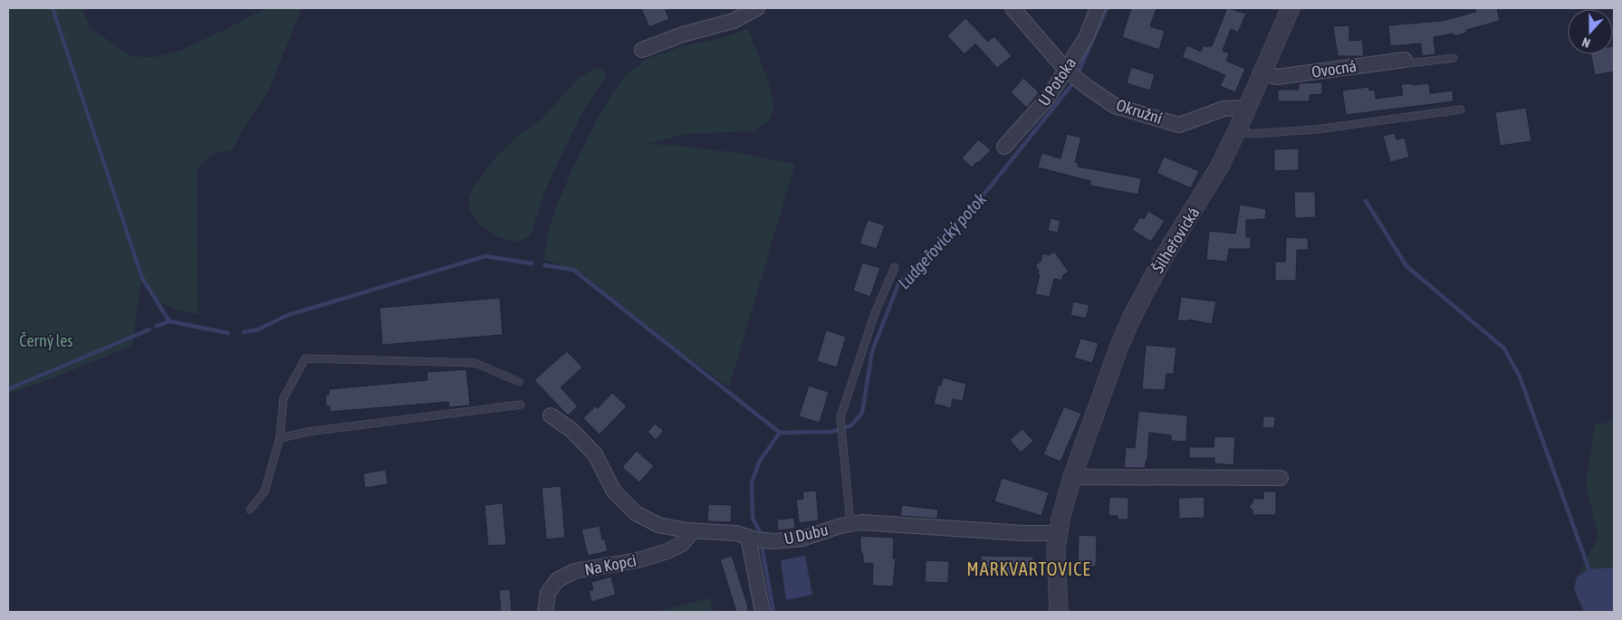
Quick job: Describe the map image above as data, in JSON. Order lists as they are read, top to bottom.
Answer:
{
  "streets": {
    "street": [
      "Ovocná",
      "U Potoka",
      "Okružní",
      "Šilheřovická",
      "U Dubu",
      "Na Kopci"
    ]
  },
  "crossings": [
    ["Ovocná", "Šilheřovická"],
    ["U Potoka", "Okružní"],
    ["Okružní", "Šilheřovická"],
    ["Šilheřovická", "U Dubu"],
    ["U Dubu", "Na Kopci"]
  ],
  "districts": ["MARKVARTOVICE"],
  "water": ["Ludgeřovický potok"],
  "parks": ["Černý les"],
  "north": "bottom"
}
